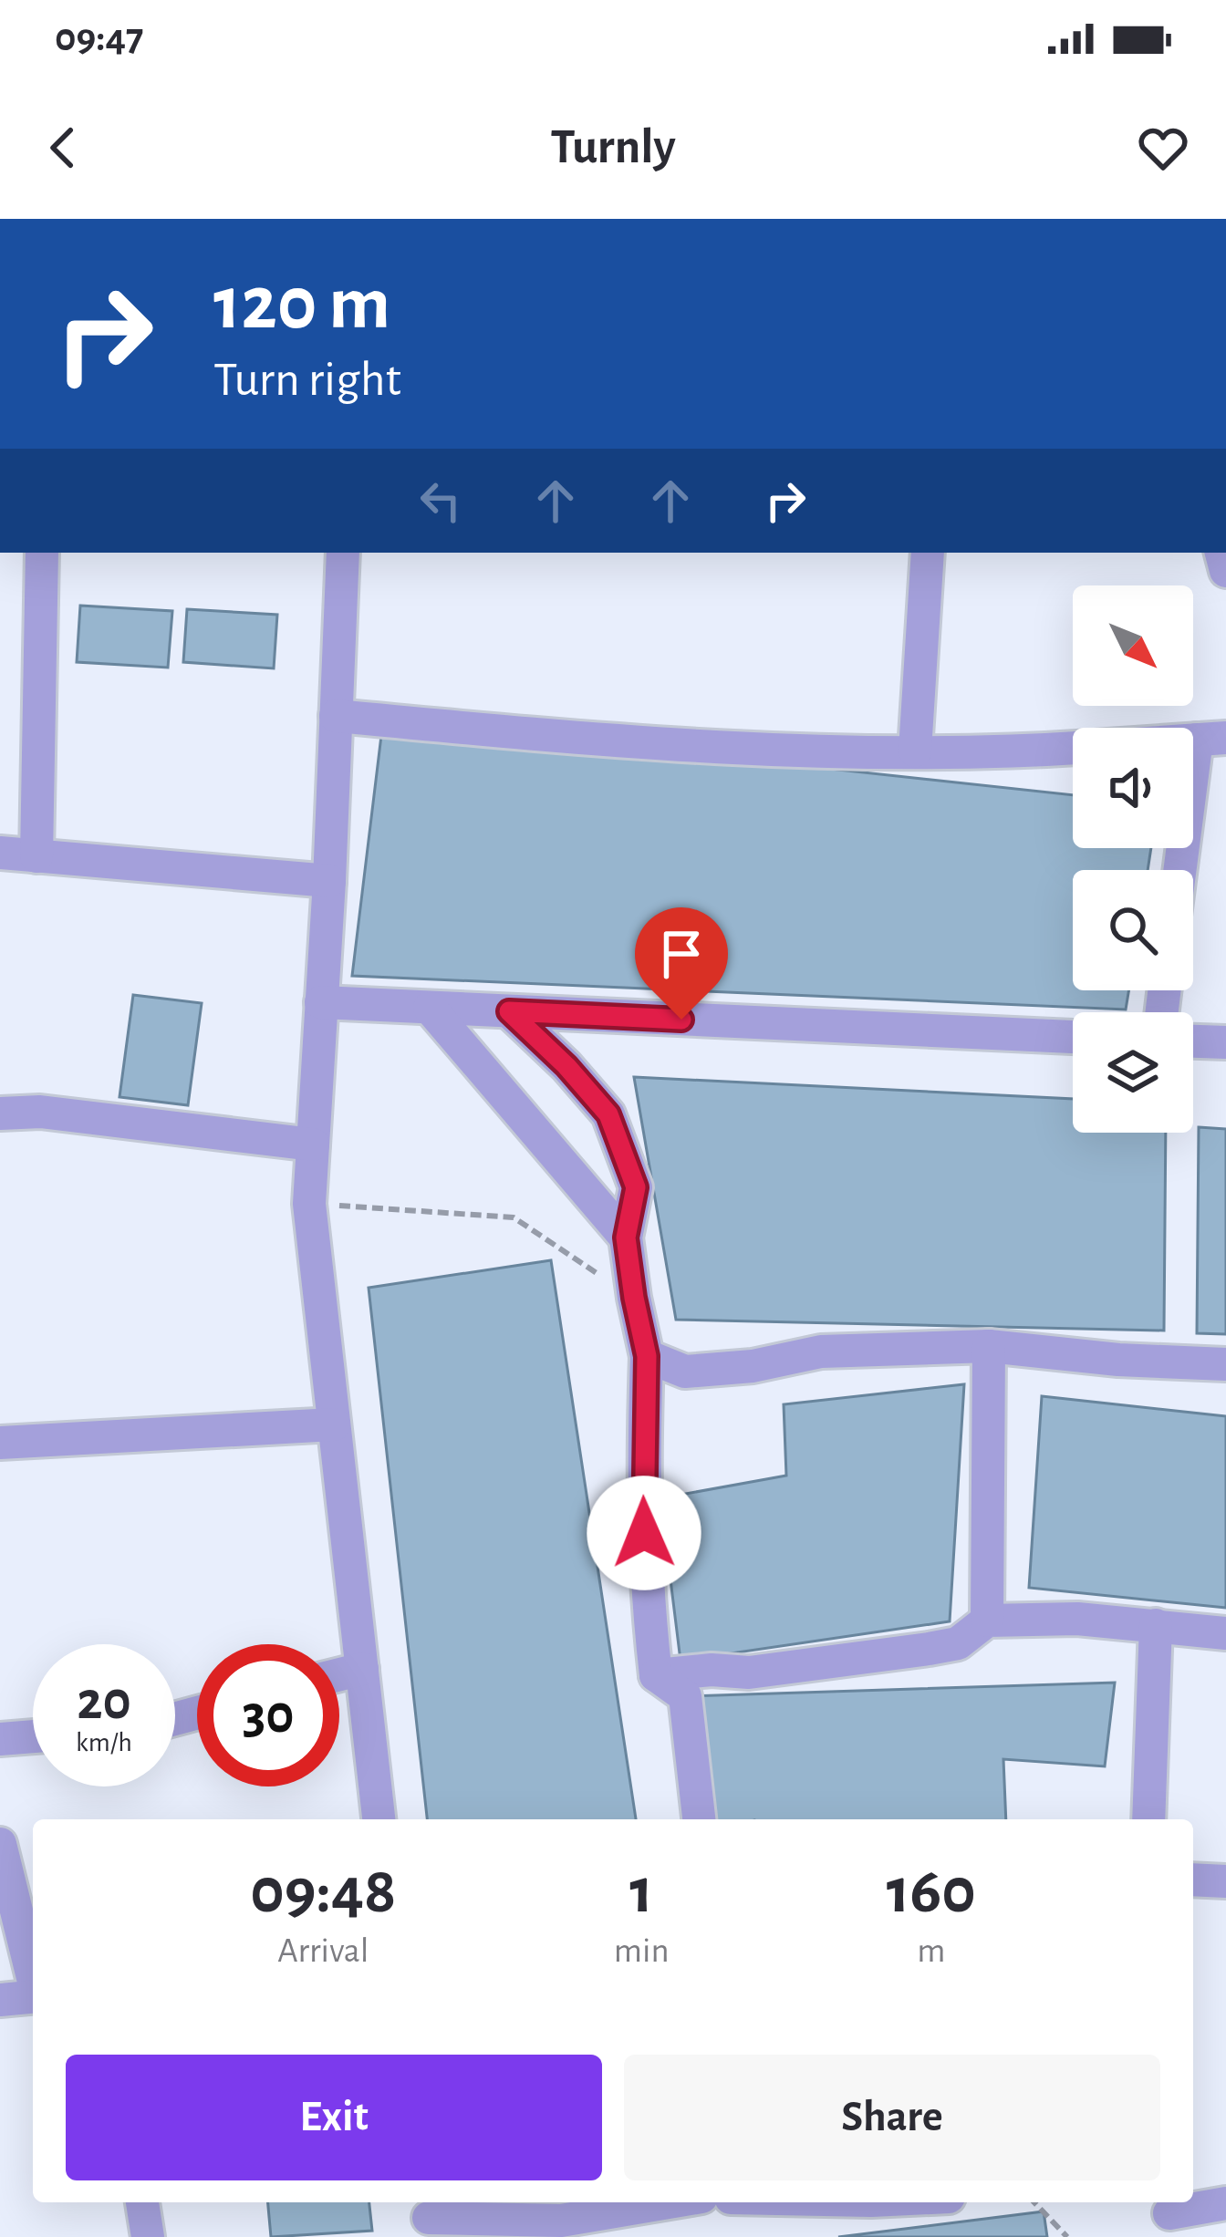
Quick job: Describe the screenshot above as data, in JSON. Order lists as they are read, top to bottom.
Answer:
{
  "north": "bottom right",
  "page": {
    "status": "09:47",
    "header": "Turnly",
    "turn": ["120 m", "Turn right"],
    "speed": "20 km/h",
    "limit": "30",
    "eta": [
      "09:48",
      "Arrival",
      "1",
      "min",
      "160",
      "m"
    ],
    "buttons": ["Exit", "Share"]
  }
}
